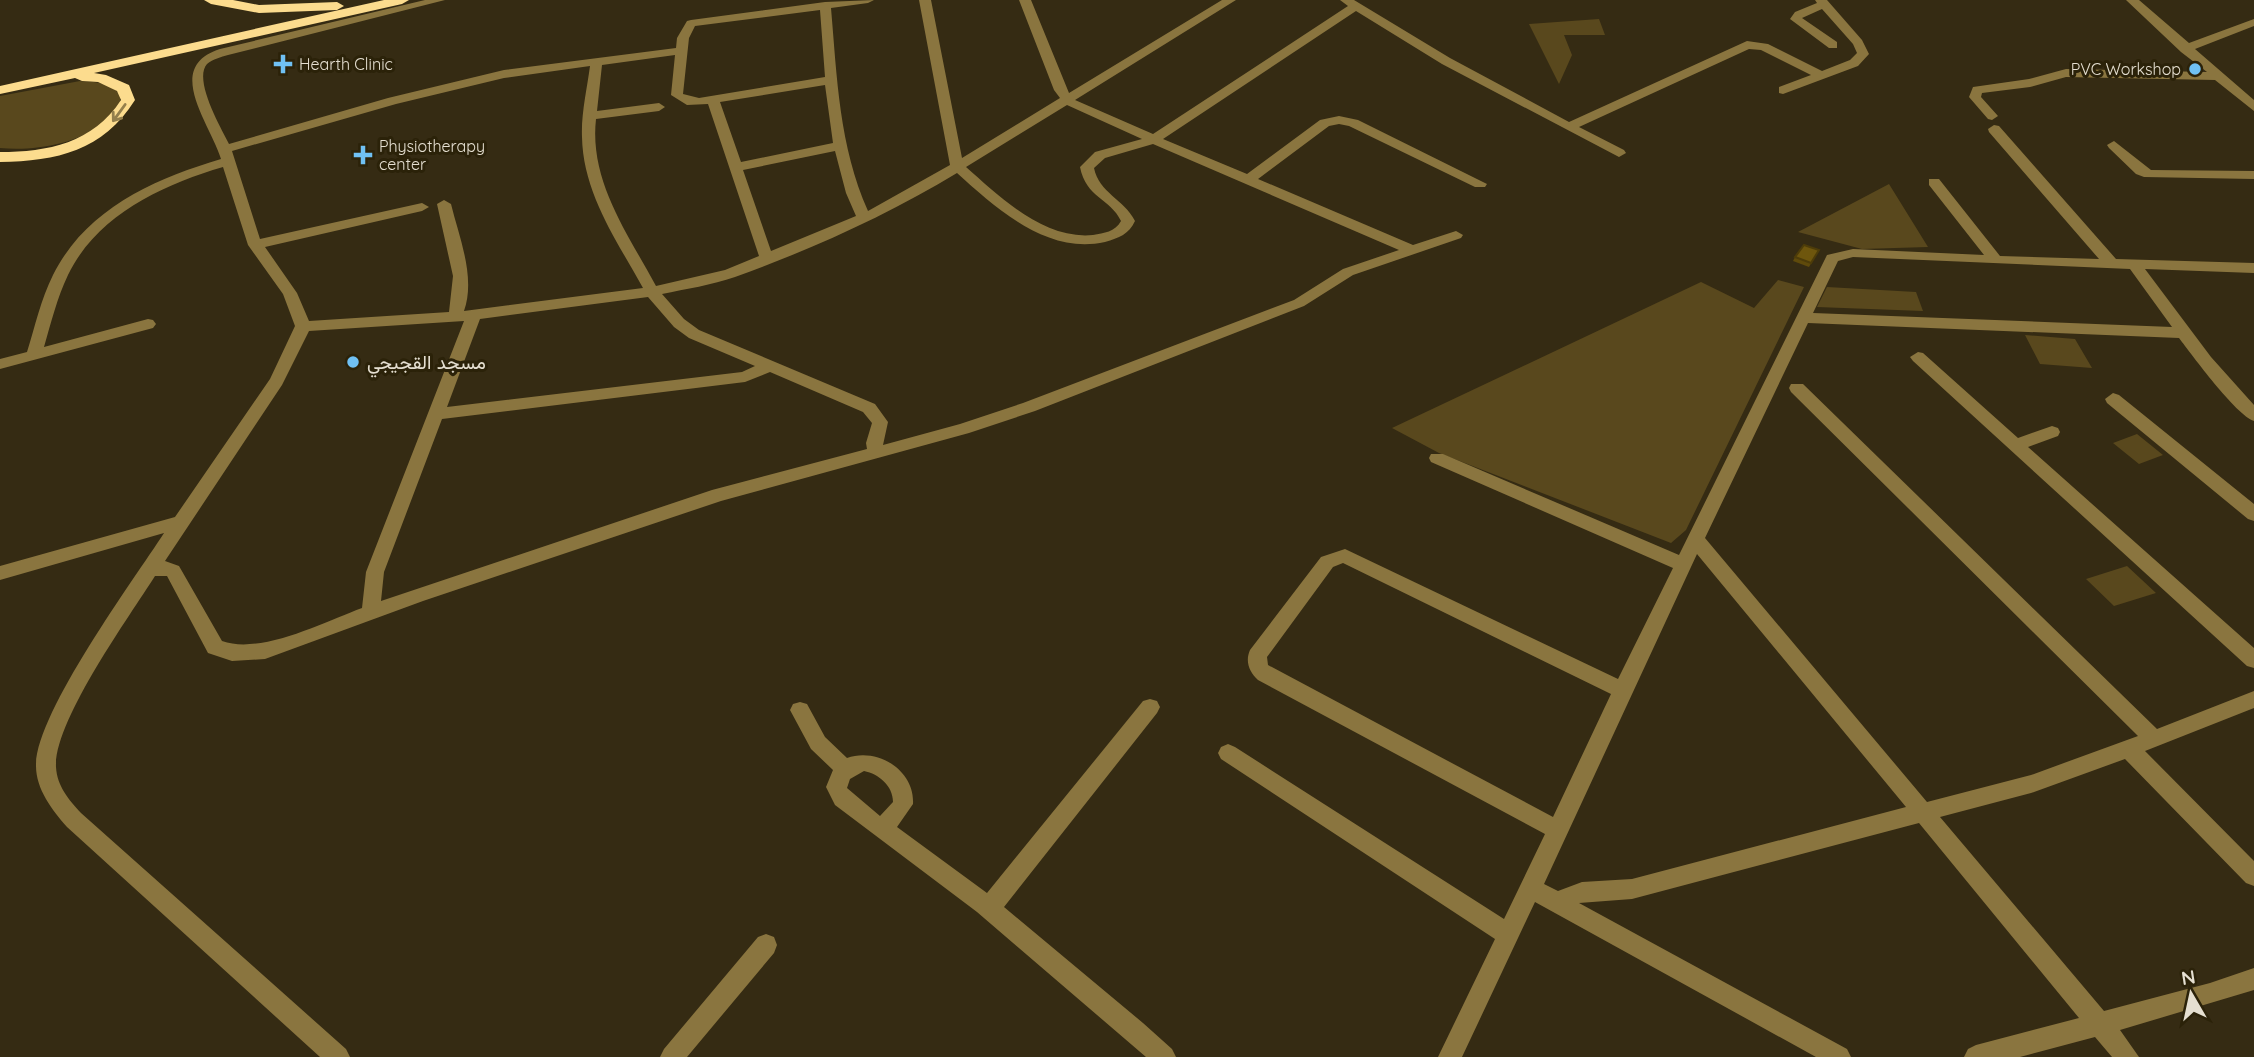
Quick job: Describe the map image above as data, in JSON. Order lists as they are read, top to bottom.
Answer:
{
  "places": {
    "health": ["Hearth Clinic", "Physiotherapy center"],
    "other": ["PVC Workshop", "مسجد القجيجي"]
  },
  "north": "top"
}
